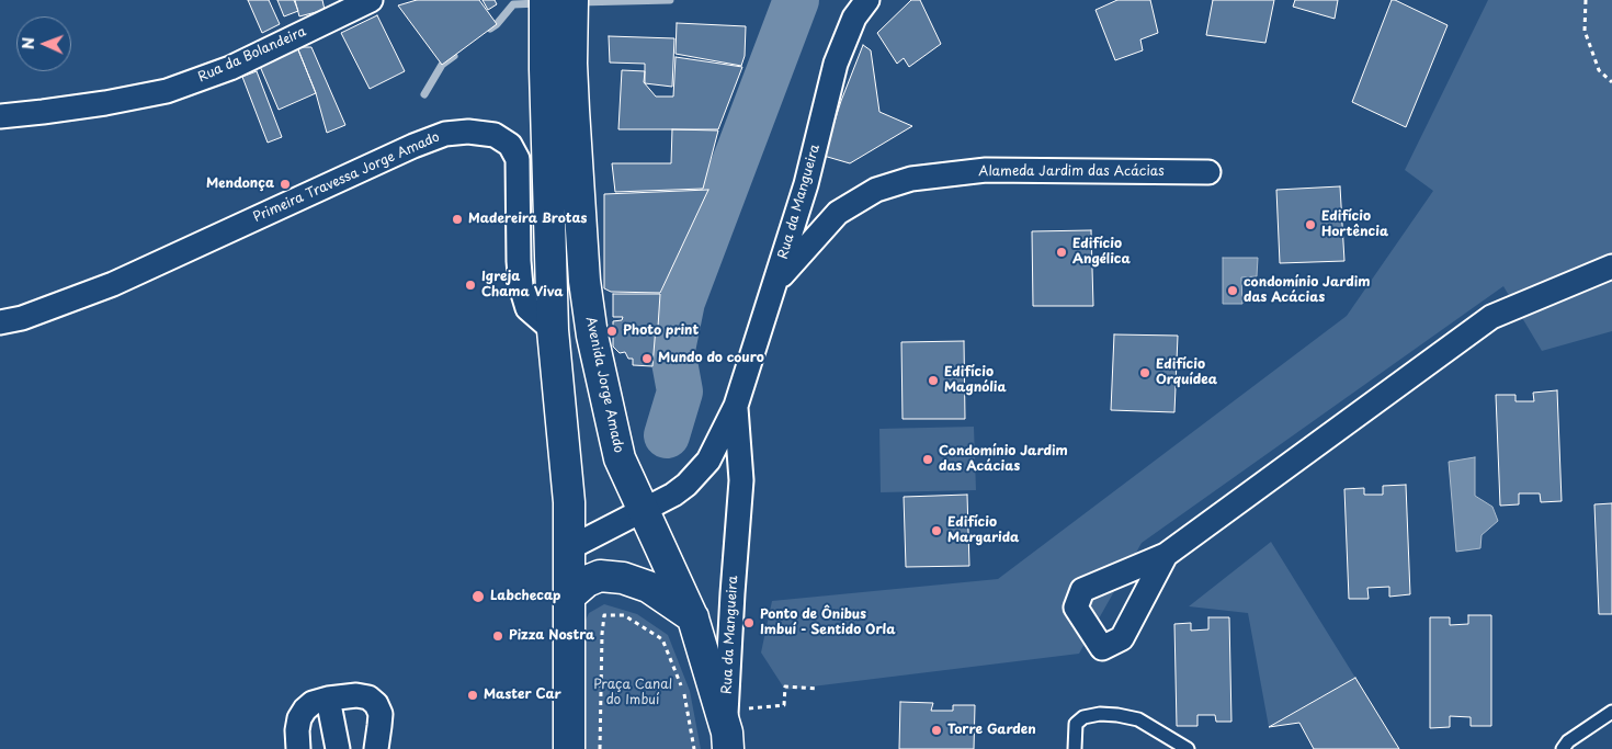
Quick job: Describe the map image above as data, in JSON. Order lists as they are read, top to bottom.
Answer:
{
  "streets": {
    "main road": ["Avenida Jorge Amado"],
    "street": [
      "Rua da Bolandeira",
      "Alameda Jardim das Acácias",
      "Primeira Travessa Jorge Amado",
      "Rua da Mangueira"
    ]
  },
  "crossings": [
    ["Alameda Jardim das Acácias", "Rua da Mangueira"],
    ["Primeira Travessa Jorge Amado", "Avenida Jorge Amado"],
    ["Rua da Mangueira", "Avenida Jorge Amado"]
  ],
  "parks": ["Praça Canal do Imbuí"],
  "places": [
    "Mendonça",
    "Madereira Brotas",
    "Edifício Hortência",
    "Edifício Angélica",
    "Igreja Chama Viva",
    "condomínio Jardim das Acácias",
    "Photo print",
    "Mundo do couro",
    "Edifício Orquídea",
    "Edifício Magnólia",
    "Condomínio Jardim das Acácias",
    "Edifício Margarida",
    "Labchecap",
    "Ponto de Ônibus Imbuí - Sentido Orla",
    "Pizza Nostra",
    "Master Car",
    "Torre Garden"
  ],
  "north": "left"
}
